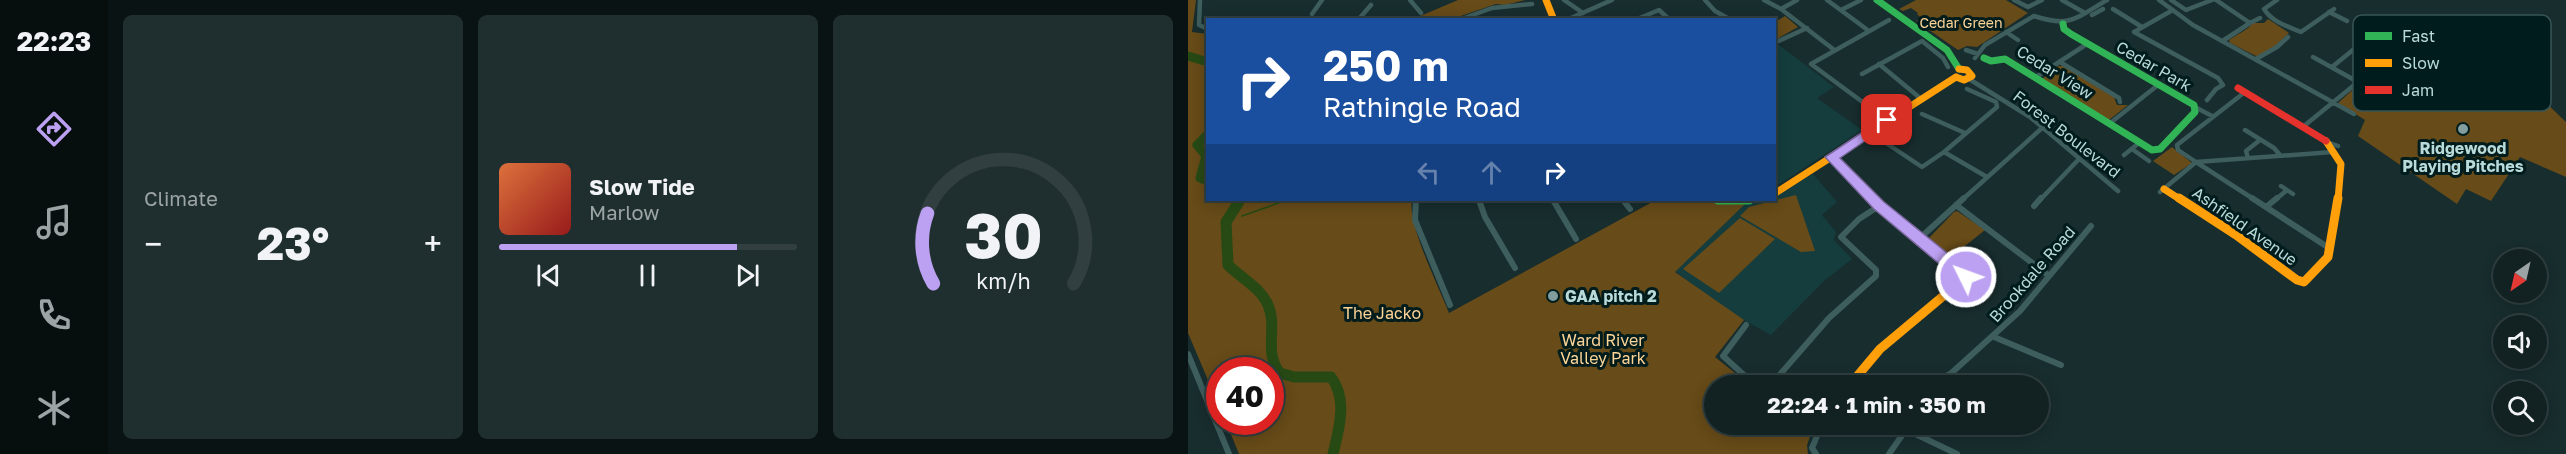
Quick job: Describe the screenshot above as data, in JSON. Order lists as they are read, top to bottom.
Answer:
{
  "streets": {
    "street": [
      "Cedar Park",
      "Cedar View",
      "Forest Boulevard",
      "Ashfield Avenue",
      "Brookdale Road"
    ]
  },
  "crossings": [
    ["Cedar Park", "Cedar View"]
  ],
  "parks": ["Cedar Green", "The Jacko", "Ward River Valley Park"],
  "places": ["Ridgewood Playing Pitches", "GAA pitch 2"],
  "legend": ["Fast", "Slow", "Jam"],
  "north": "bottom left",
  "page": {
    "tabs": "22:23",
    "tile": "Climate",
    "turn": ["250 m", "Rathingle Road"],
    "song": ["Slow Tide", "Marlow"],
    "heat": ["−", "23°", "+"],
    "limit": "40",
    "trip": "22:24 · 1 min · 350 m",
    "gauge": ["30", "km/h"]
  }
}
